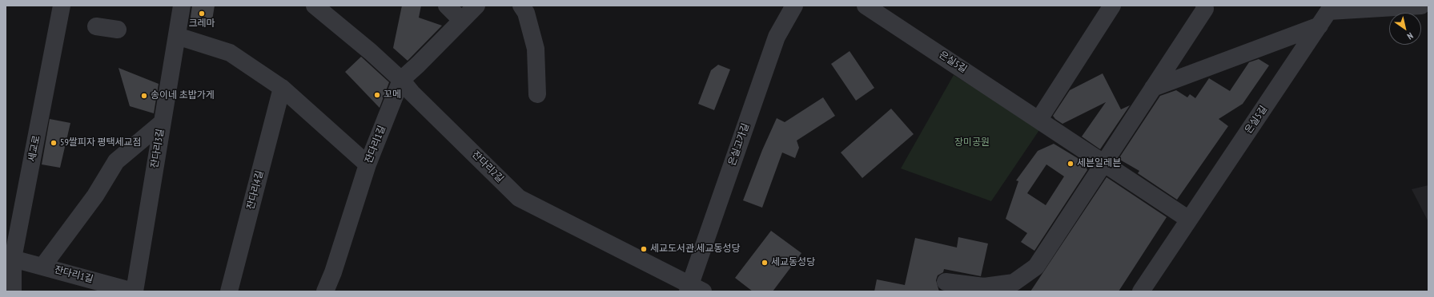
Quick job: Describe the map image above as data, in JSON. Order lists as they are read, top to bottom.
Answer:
{
  "streets": {
    "street": [
      "은실5길",
      "잔다리1길",
      "은실고가길",
      "세교로",
      "잔다리3길",
      "잔다리2길",
      "잔다리4길"
    ]
  },
  "crossings": [
    ["잔다리1길", "세교로"],
    ["잔다리1길", "잔다리3길"],
    ["잔다리1길", "잔다리2길"],
    ["은실고가길", "잔다리2길"]
  ],
  "parks": ["장미공원"],
  "places": [
    "크레마",
    "꼬메",
    "송이네 초밥가게",
    "59쌀피자 평택세교점",
    "세븐일레븐",
    "세교도서관.세교동성당",
    "세교동성당"
  ],
  "north": "bottom right"
}
